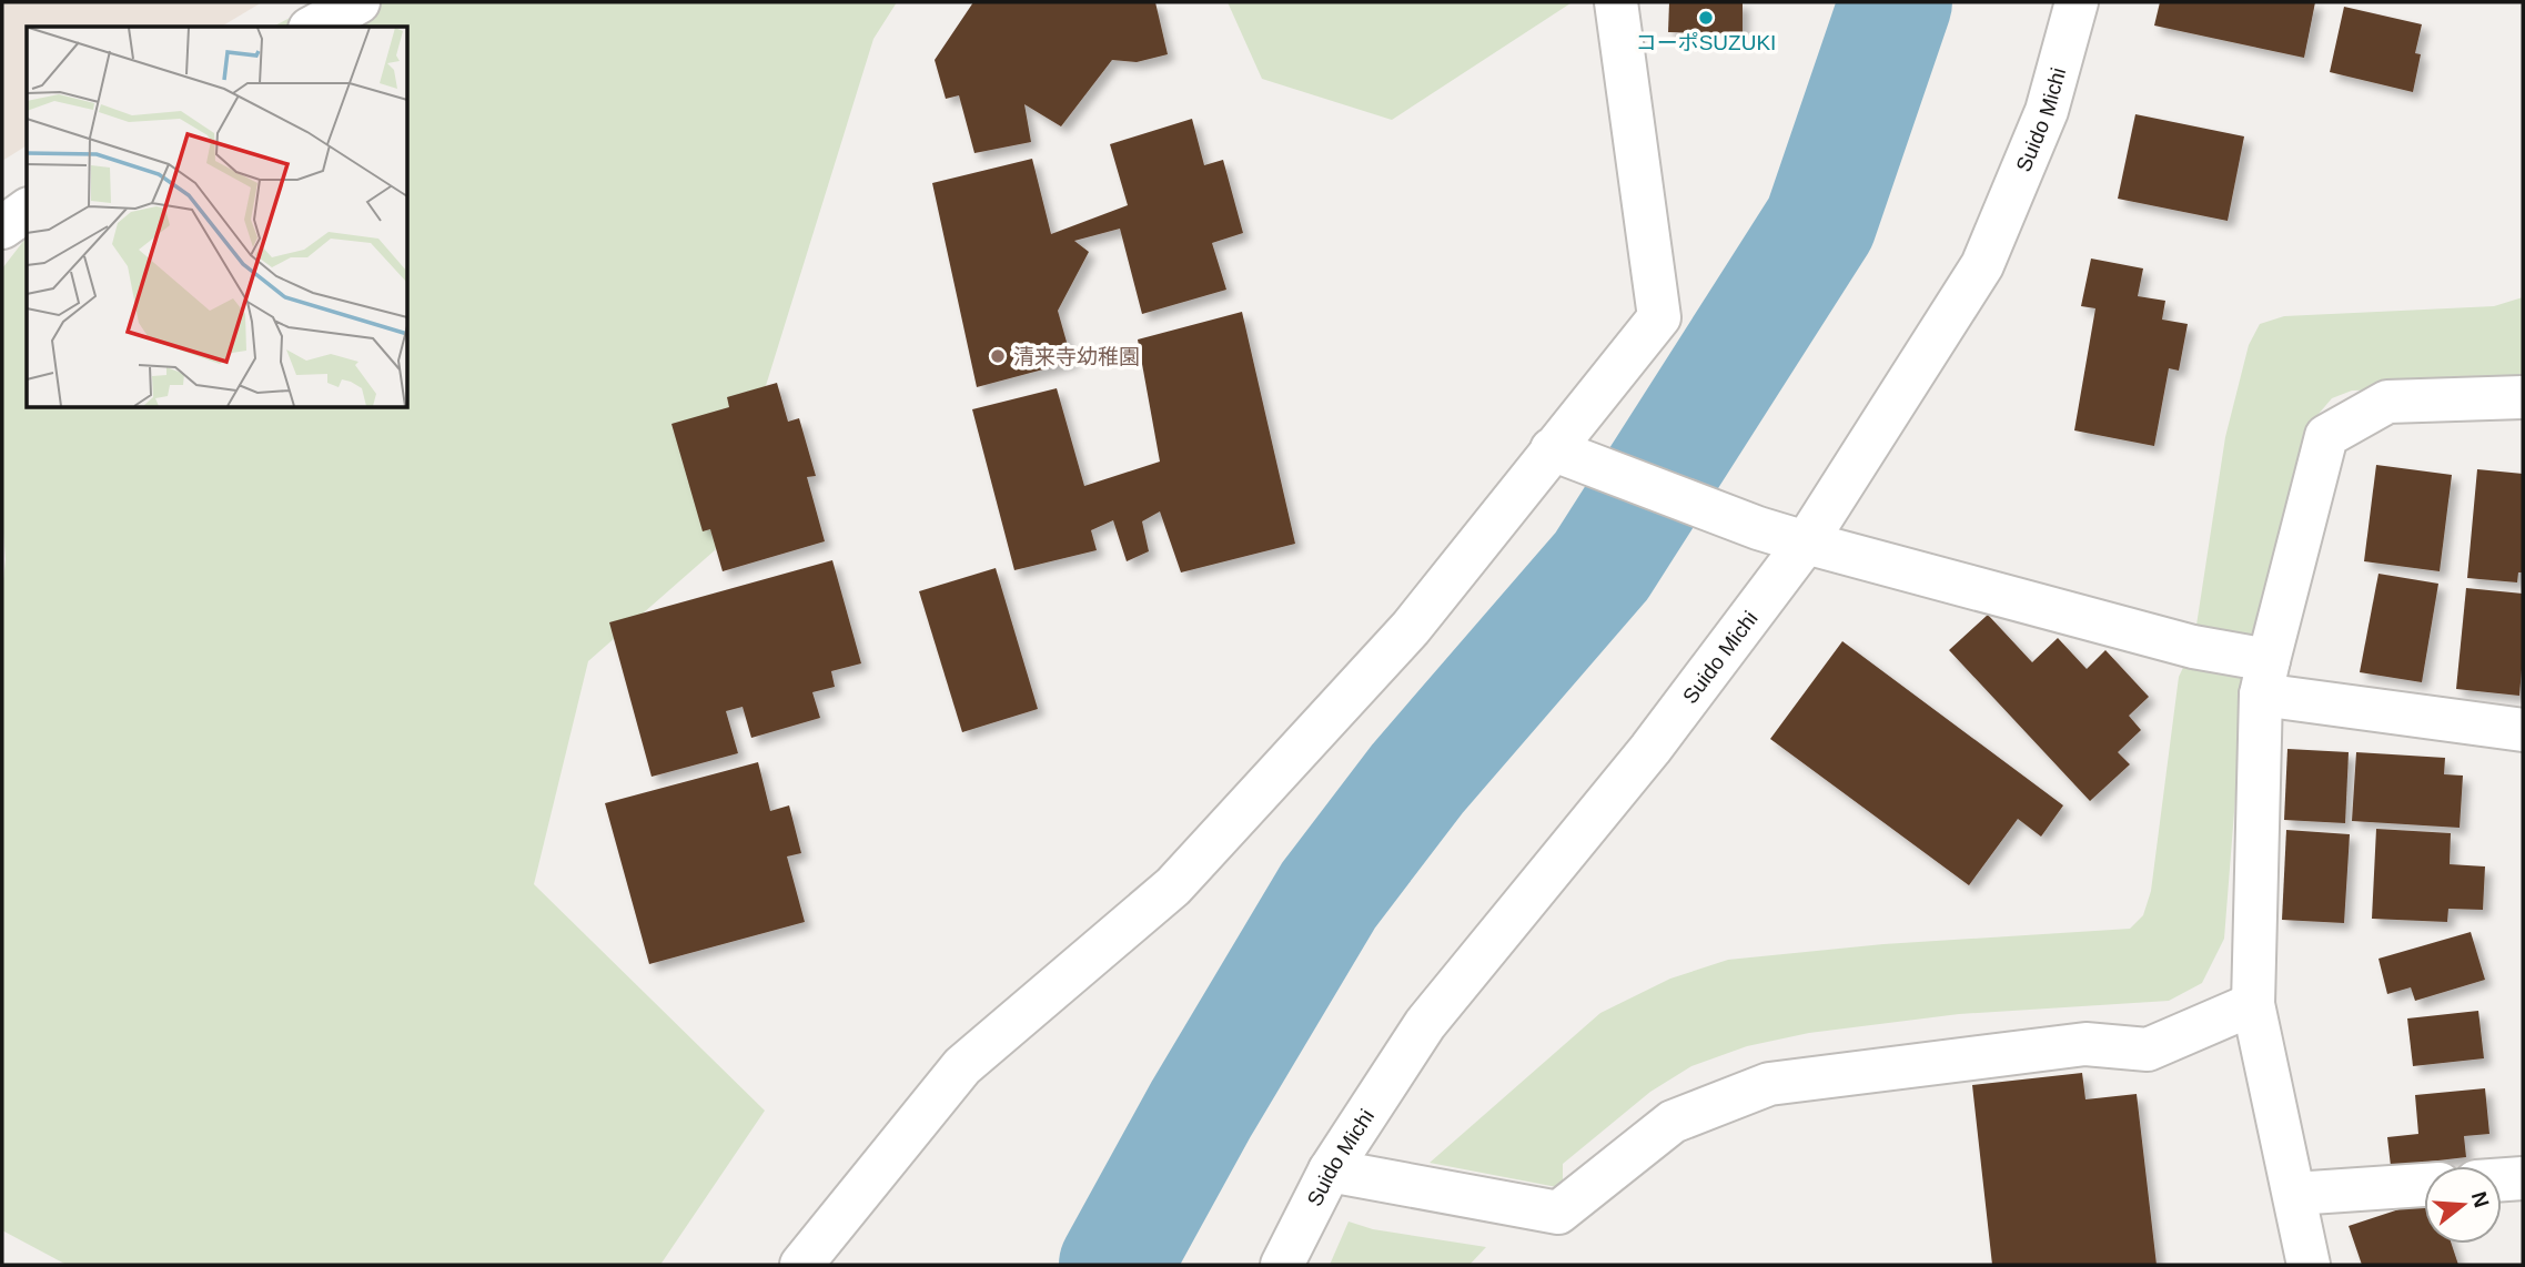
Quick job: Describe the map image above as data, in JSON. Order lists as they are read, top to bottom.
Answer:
{
  "streets": {
    "street": ["Suido Michi"]
  },
  "places": ["コーポSUZUKI", "清来寺幼稚園"],
  "north": "right"
}
